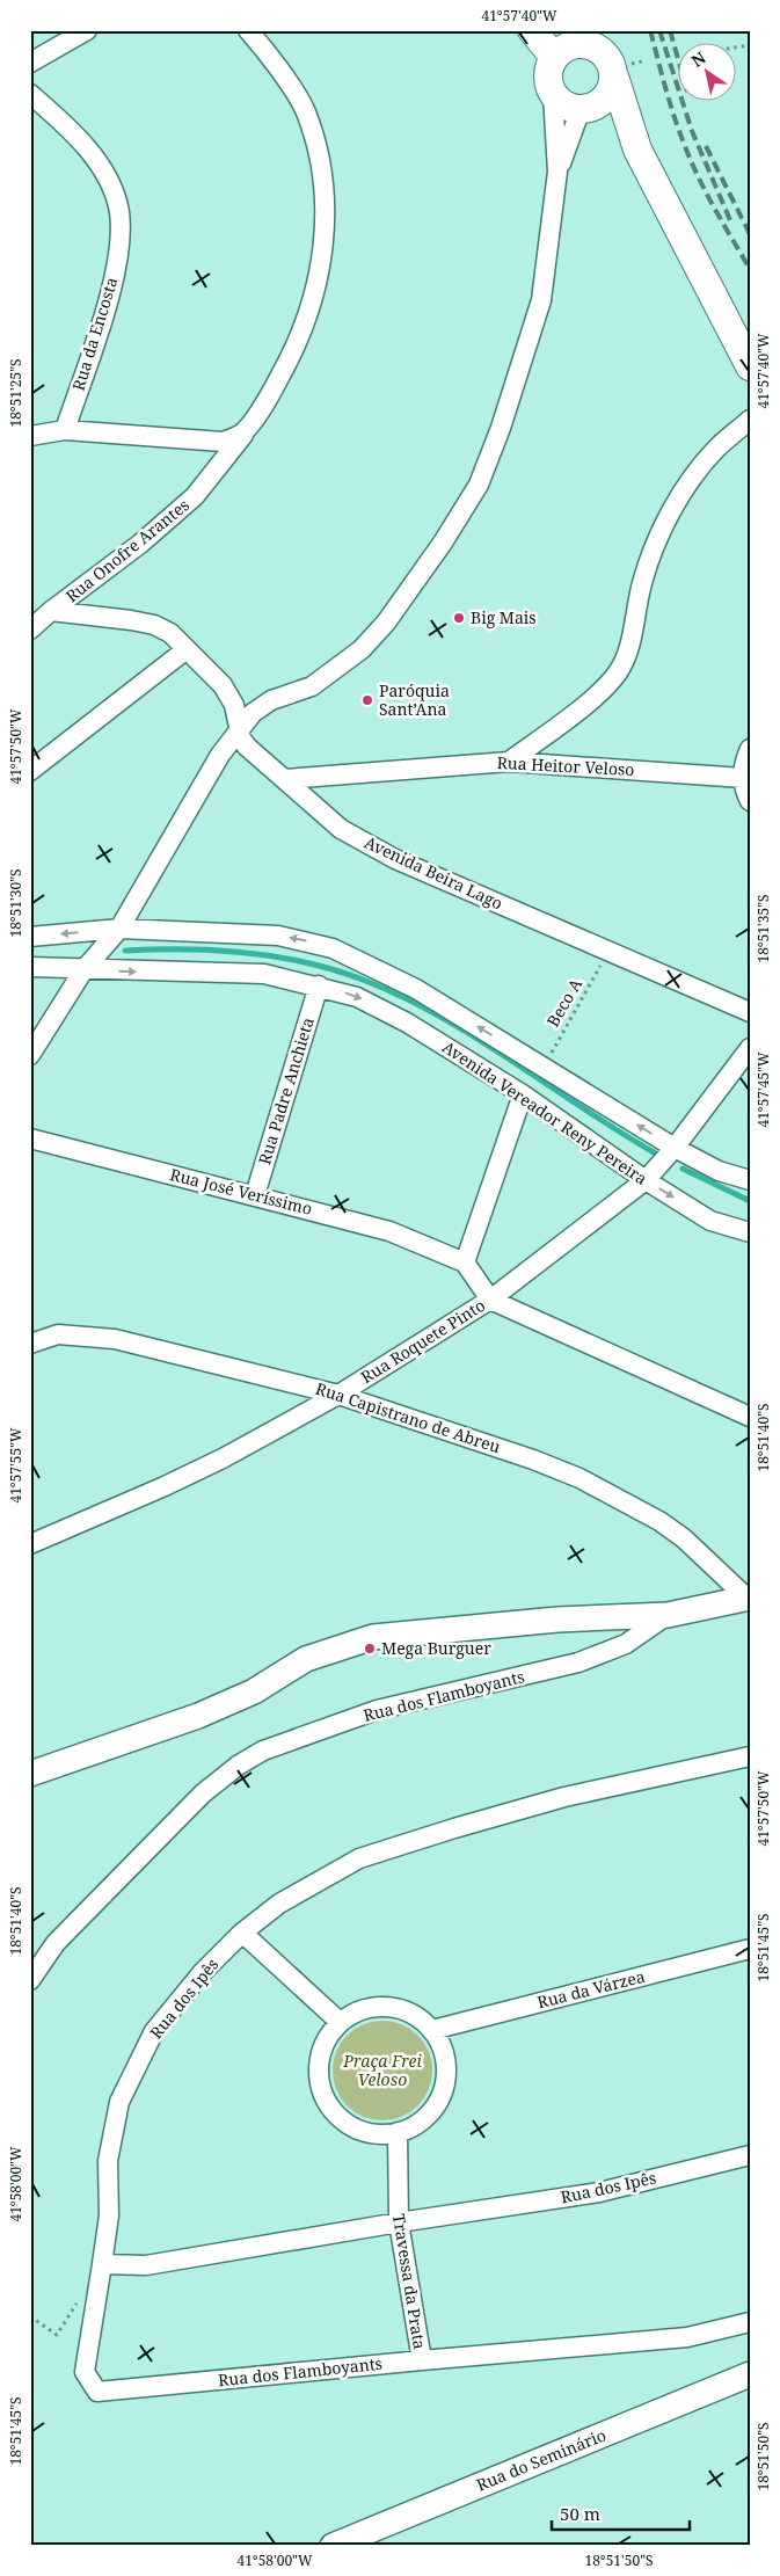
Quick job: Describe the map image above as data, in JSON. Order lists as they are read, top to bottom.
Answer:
{
  "streets": {
    "street": [
      "Rua da Encosta",
      "Rua Onofre Arantes",
      "Rua Heitor Veloso",
      "Avenida Beira Lago",
      "Rua Padre Anchieta",
      "Avenida Vereador Reny Pereira",
      "Rua José Veríssimo",
      "Rua Roquete Pinto",
      "Rua Capistrano de Abreu",
      "Rua dos Flamboyants",
      "Rua da Várzea",
      "Rua dos Ipês",
      "Travessa da Prata",
      "Rua do Seminário"
    ],
    "path": ["Beco A"]
  },
  "crossings": [
    ["Rua Onofre Arantes", "Avenida Beira Lago"],
    ["Rua Heitor Veloso", "Avenida Beira Lago"],
    ["Avenida Beira Lago", "Beco A"],
    ["Beco A", "Avenida Vereador Reny Pereira"],
    ["Rua Padre Anchieta", "Avenida Vereador Reny Pereira"],
    ["Rua Padre Anchieta", "Rua José Veríssimo"],
    ["Avenida Vereador Reny Pereira", "Rua Roquete Pinto"],
    ["Rua Roquete Pinto", "Rua Capistrano de Abreu"],
    ["Rua dos Flamboyants", "Rua dos Ipês"],
    ["Rua dos Flamboyants", "Travessa da Prata"],
    ["Rua da Várzea", "Travessa da Prata"],
    ["Rua dos Ipês", "Travessa da Prata"]
  ],
  "parks": ["Praça Frei Veloso"],
  "places": ["Big Mais", "Paróquia Sant’Ana", "Mega Burguer"],
  "scale_bar": "50 m",
  "north": "top left",
  "coordinates": [
    "41°57'40\"W",
    "18°51'25\"S",
    "41°57'50\"W",
    "18°51'30\"S",
    "18°51'35\"S",
    "41°57'45\"W",
    "18°51'40\"S",
    "41°57'55\"W",
    "18°51'45\"S",
    "41°58'00\"W",
    "18°51'50\"S"
  ]
}
